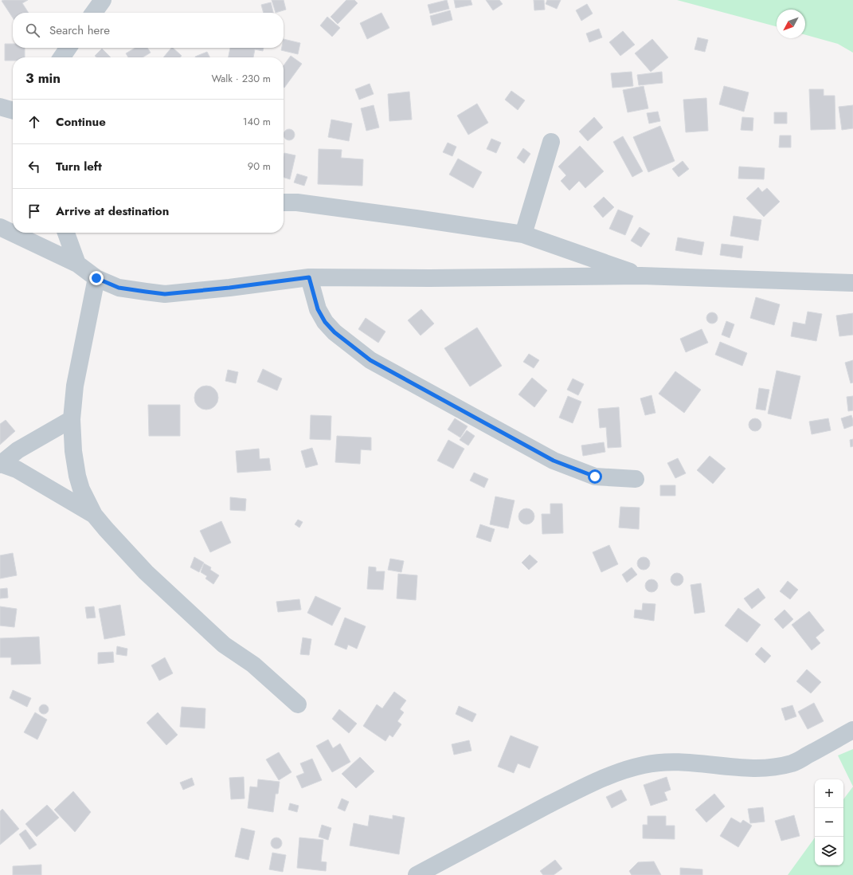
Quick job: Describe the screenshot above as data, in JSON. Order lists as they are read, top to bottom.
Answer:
{
  "north": "bottom left",
  "page": {
    "search": "Search here",
    "heading": ["3 min", "Walk · 230 m"],
    "list": [
      ["Continue", "140 m"],
      ["Turn left", "90 m"],
      "Arrive at destination"
    ],
    "map_buttons": ["+", "−"]
  }
}
